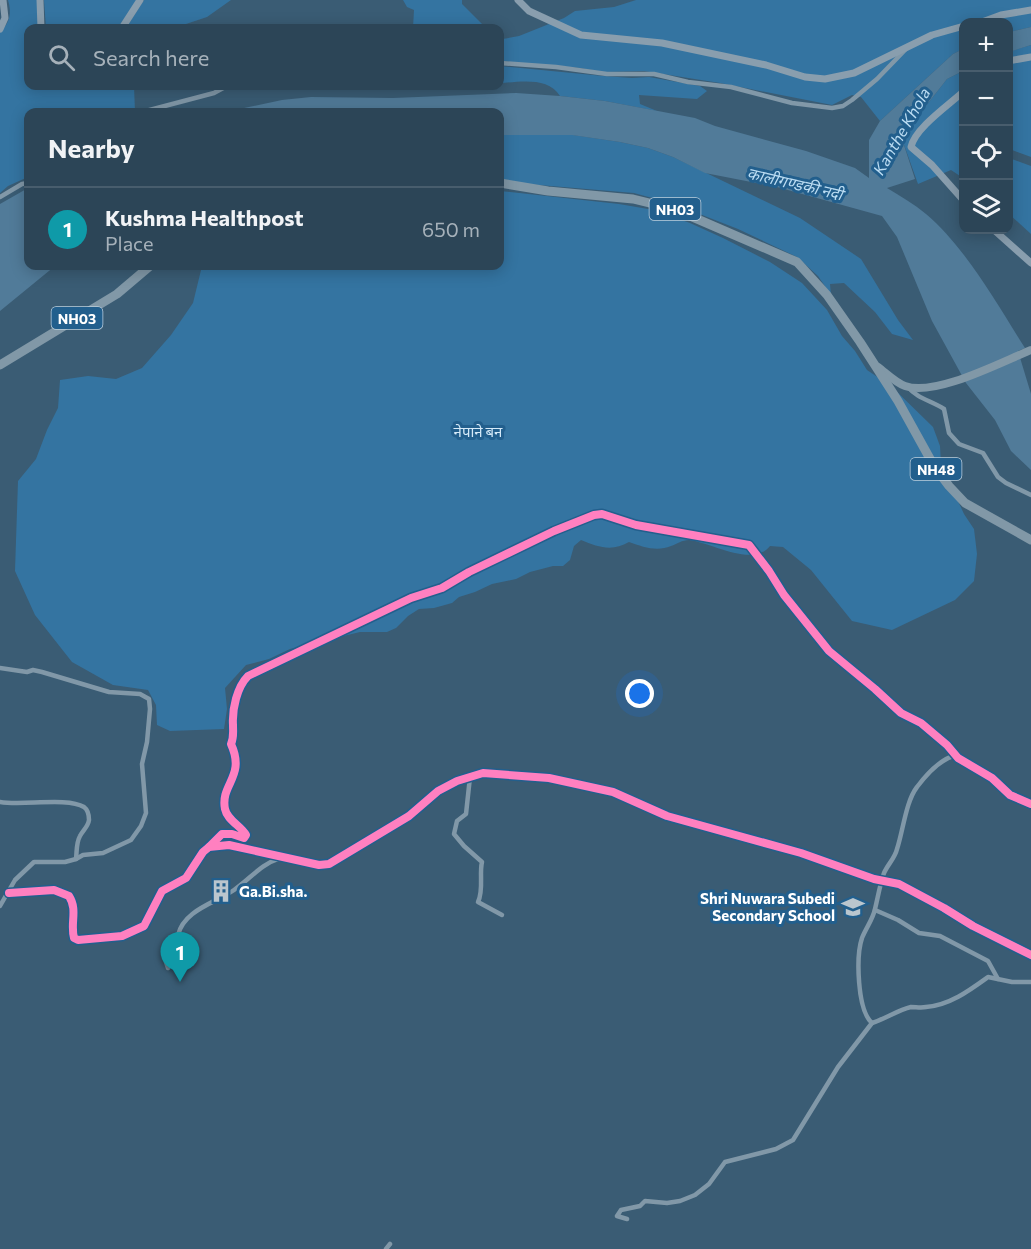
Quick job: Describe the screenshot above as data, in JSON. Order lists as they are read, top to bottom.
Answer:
{
  "streets": {
    "highway": ["NH03", "NH48"]
  },
  "crossings": [
    ["NH03", "NH48"]
  ],
  "water": ["Kanthe Khola", "कालीगण्डकी नदी"],
  "parks": ["नेपाने बन"],
  "places": {
    "building": ["Ga.Bi.sha."],
    "school or university": ["Shri Nuwara Subedi Secondary School"]
  },
  "page": {
    "map_buttons": ["+", "−"],
    "search": "Search here",
    "heading": "Nearby",
    "list": [
      {
        "mark": "1",
        "name": "Kushma Healthpost",
        "note": "Place",
        "value": "650 m"
      }
    ],
    "pins": "1"
  }
}
